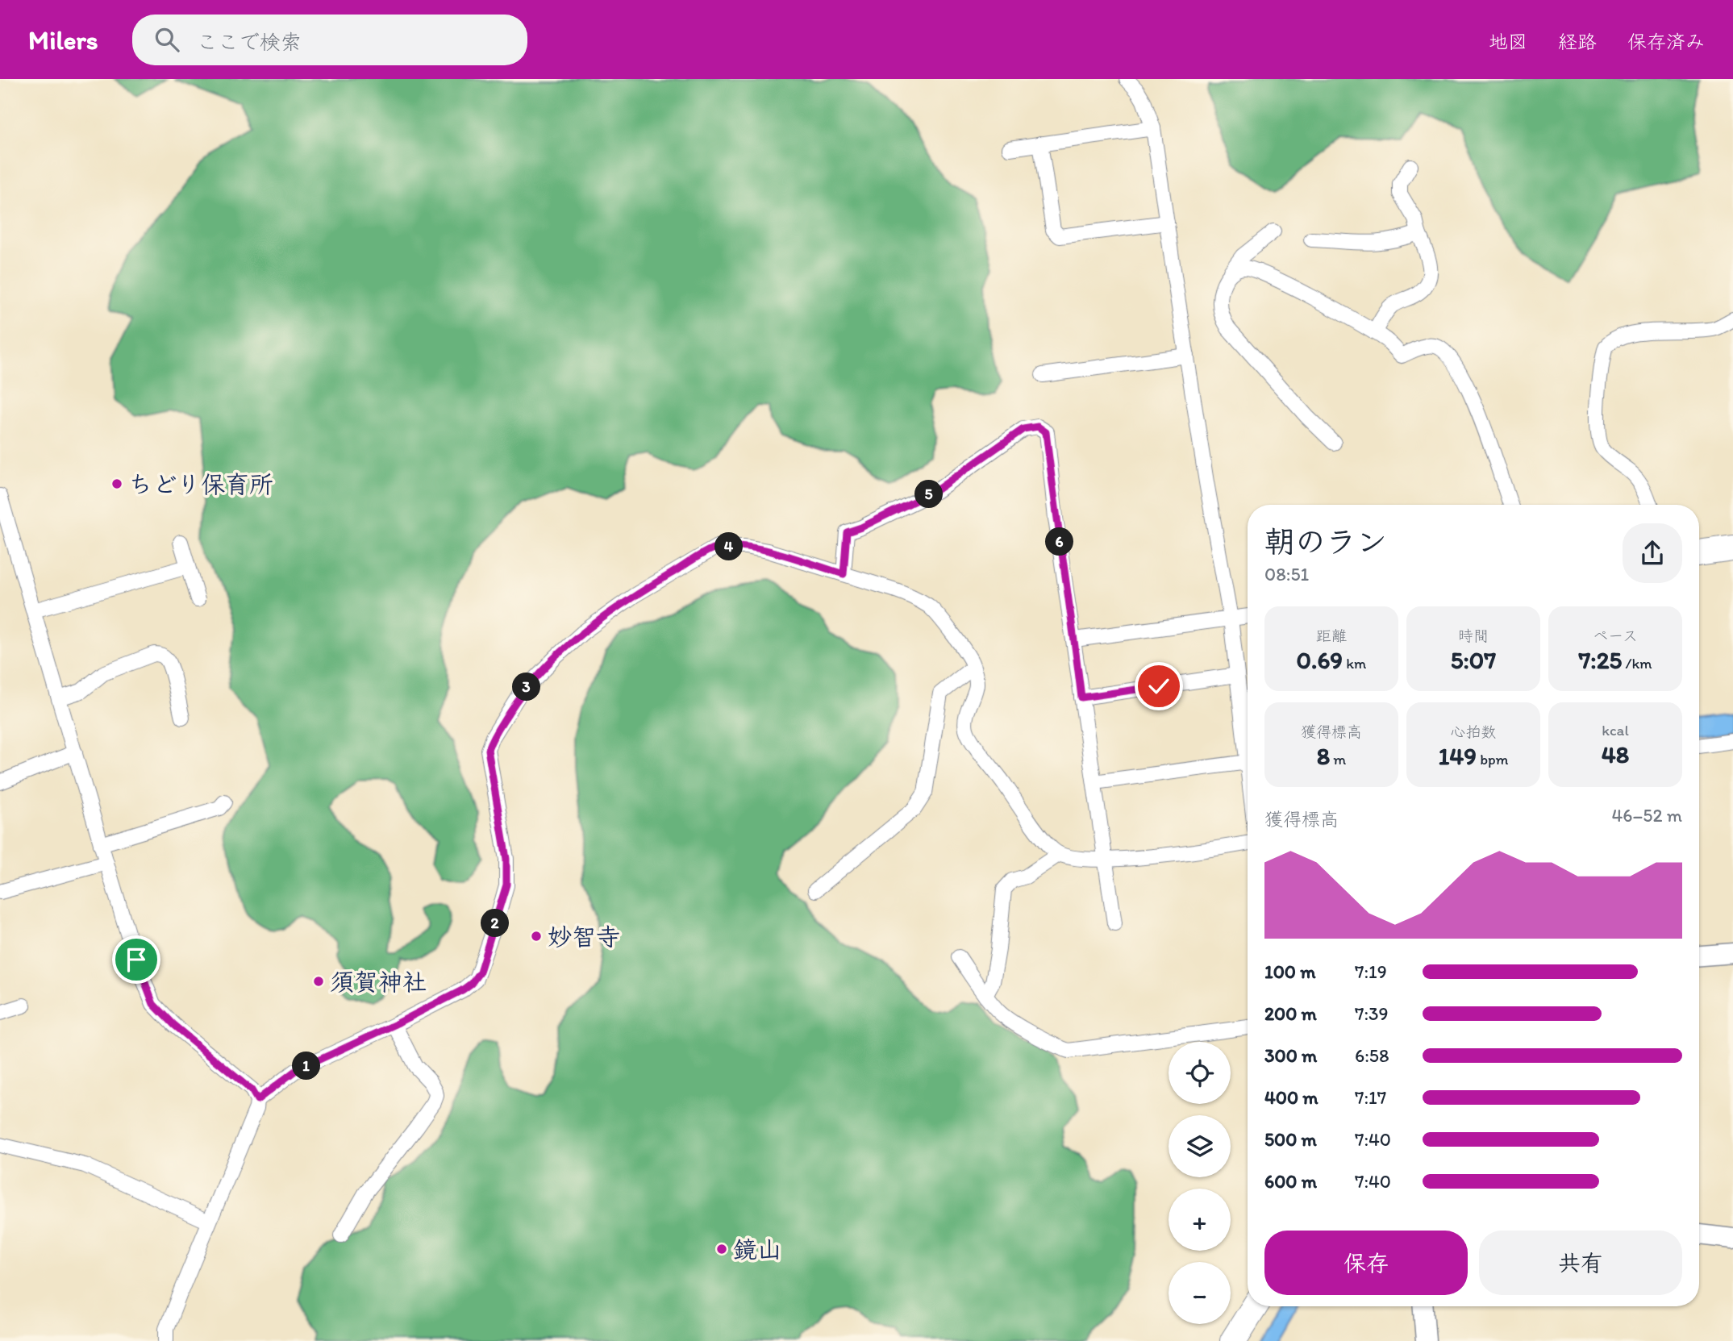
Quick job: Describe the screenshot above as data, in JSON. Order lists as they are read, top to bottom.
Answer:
{
  "places": [
    "ちどり保育所",
    "妙智寺",
    "須賀神社",
    "鏡山"
  ],
  "page": {
    "header": "Milers",
    "search": "ここで検索",
    "nav": ["地図", "経路", "保存済み"],
    "pins": [
      "5",
      "6",
      "4",
      "3",
      "2",
      "1"
    ],
    "heading": ["朝のラン", "08:51"],
    "stats": [
      ["距離", "0.69 km"],
      ["時間", "5:07"],
      ["ペース", "7:25 /km"],
      ["獲得標高", "8 m"],
      ["心拍数", "149 bpm"],
      ["kcal", "48"]
    ],
    "chart": ["獲得標高", "46–52 m"],
    "list": [
      {
        "name": "100 m",
        "note": "7:19"
      },
      {
        "name": "200 m",
        "note": "7:39"
      },
      {
        "name": "300 m",
        "note": "6:58"
      },
      {
        "name": "400 m",
        "note": "7:17"
      },
      {
        "name": "500 m",
        "note": "7:40"
      },
      {
        "name": "600 m",
        "note": "7:40"
      }
    ],
    "map_buttons": ["+", "−"],
    "buttons": ["保存", "共有"]
  }
}
